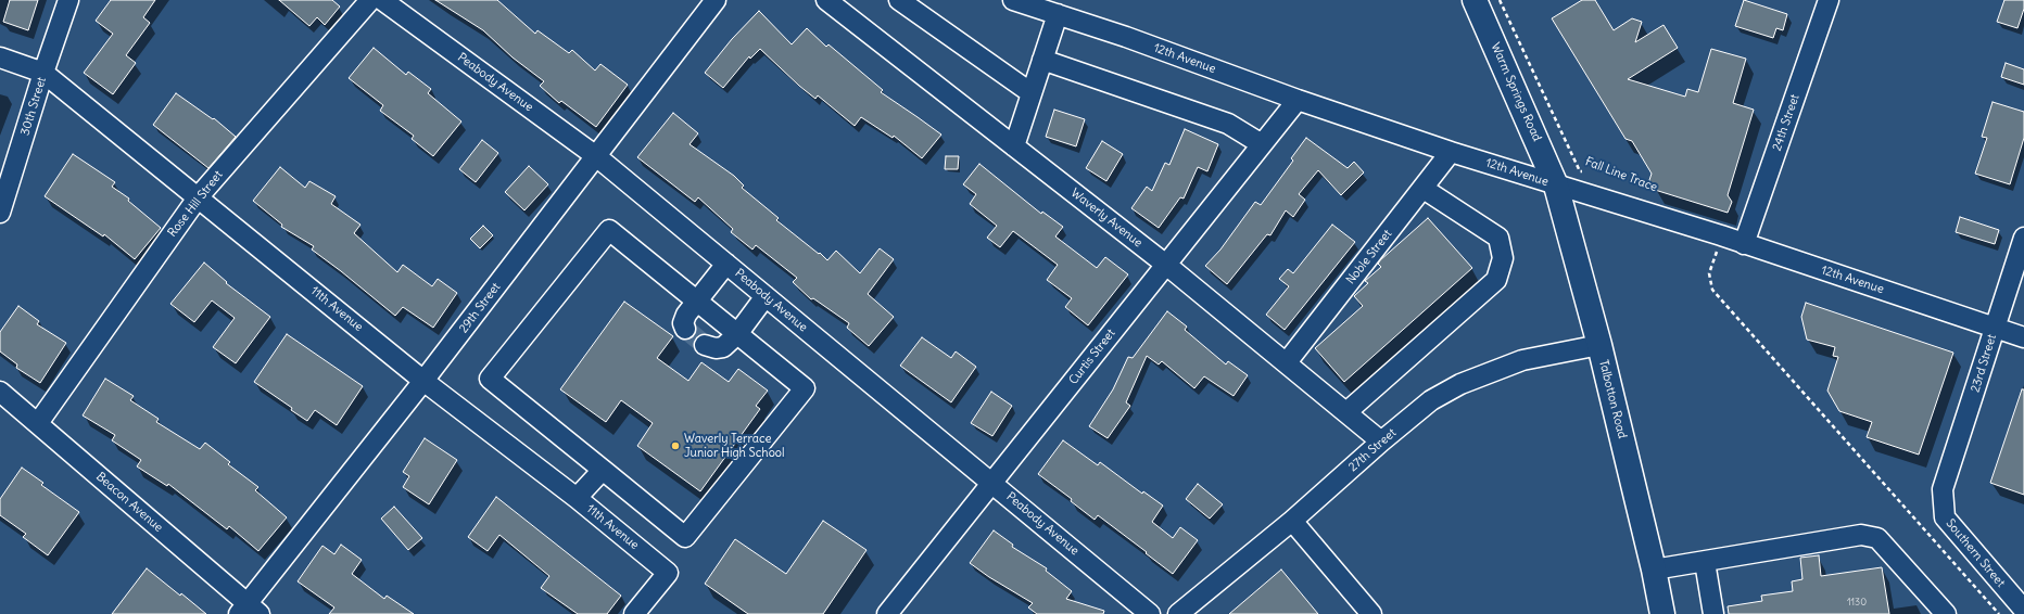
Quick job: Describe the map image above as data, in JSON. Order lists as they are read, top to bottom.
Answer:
{
  "streets": {
    "main road": ["Warm Springs Road", "Talbotton Road"],
    "street": [
      "12th Avenue",
      "Peabody Avenue",
      "30th Street",
      "24th Street",
      "Rose Hill Street",
      "Waverly Avenue",
      "Noble Street",
      "29th Street",
      "11th Avenue",
      "Curtis Street",
      "23rd Street",
      "27th Street",
      "Beacon Avenue",
      "Southern Street"
    ],
    "path": ["Fall Line Trace"]
  },
  "crossings": [
    ["12th Avenue", "Warm Springs Road"],
    ["12th Avenue", "24th Street"],
    ["12th Avenue", "Noble Street"],
    ["12th Avenue", "Curtis Street"],
    ["12th Avenue", "23rd Street"],
    ["12th Avenue", "Talbotton Road"],
    ["Peabody Avenue", "29th Street"],
    ["Peabody Avenue", "Curtis Street"],
    ["Warm Springs Road", "Talbotton Road"],
    ["30th Street", "11th Avenue"],
    ["Rose Hill Street", "11th Avenue"],
    ["Rose Hill Street", "Beacon Avenue"],
    ["Waverly Avenue", "Noble Street"],
    ["Waverly Avenue", "Curtis Street"],
    ["Waverly Avenue", "27th Street"],
    ["29th Street", "11th Avenue"],
    ["29th Street", "Beacon Avenue"],
    ["23rd Street", "Southern Street"],
    ["Talbotton Road", "27th Street"]
  ],
  "places": ["Waverly Terrace Junior High School"],
  "house_numbers": ["1130"]
}
